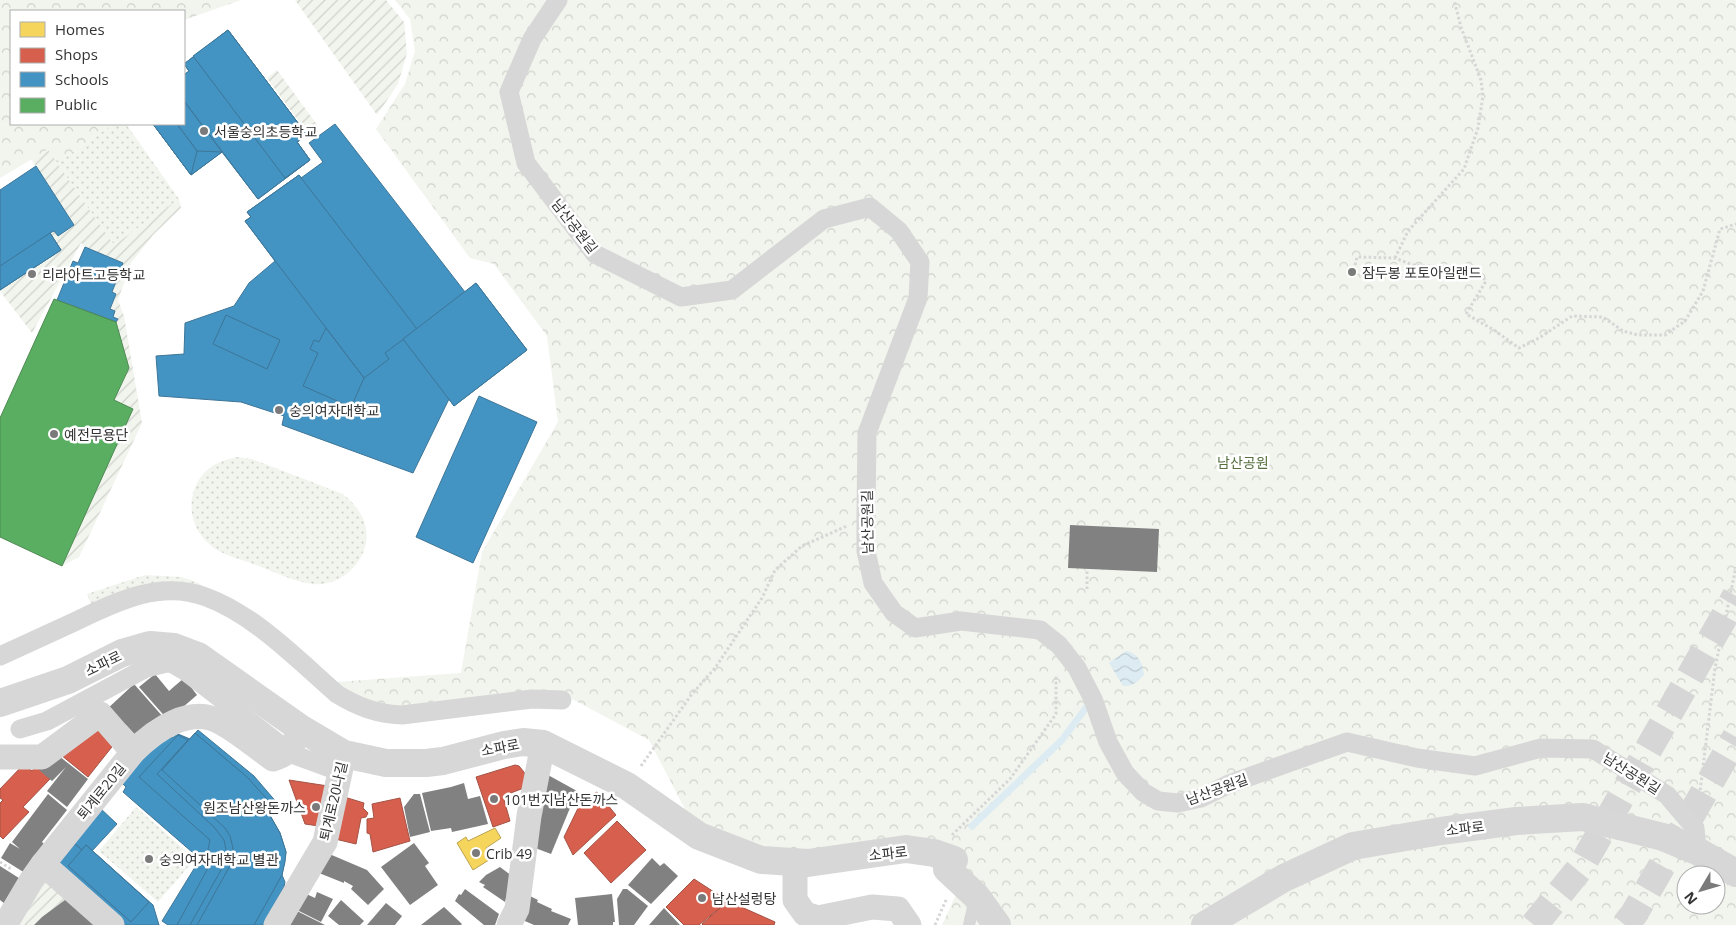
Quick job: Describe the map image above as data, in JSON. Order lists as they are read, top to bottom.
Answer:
{
  "streets": {
    "street": [
      "남산공원길",
      "소파로",
      "퇴계로20길",
      "퇴계로20나길"
    ]
  },
  "crossings": [
    ["남산공원길", "소파로"],
    ["소파로", "퇴계로20나길"]
  ],
  "parks": ["남산공원"],
  "places": [
    "서울숭의초등학교",
    "잠두봉 포토아일랜드",
    "리라아트고등학교",
    "숭의여자대학교",
    "예전무용단",
    "101번지남산돈까스",
    "원조남산왕돈까스",
    "Crib 49",
    "숭의여자대학교 별관",
    "남산설렁탕"
  ],
  "legend": [
    "Homes",
    "Shops",
    "Schools",
    "Public"
  ],
  "north": "bottom left"
}
